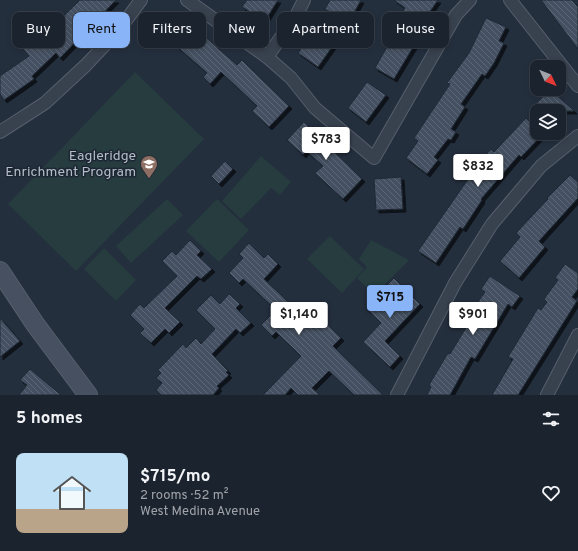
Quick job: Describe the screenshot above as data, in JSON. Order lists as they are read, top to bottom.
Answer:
{
  "places": {
    "school or university": ["Eagleridge Enrichment Program"]
  },
  "north": "bottom right",
  "page": {
    "chip": [
      "Buy",
      "Rent",
      "Filters",
      "New",
      "Apartment",
      "House"
    ],
    "price": [
      "$783",
      "$832",
      "$715",
      "$1,140",
      "$901"
    ],
    "heading": "5 homes",
    "list": [
      {
        "name": "$715/mo",
        "note": "2 rooms · 52 m² · West Medina Avenue"
      }
    ]
  }
}
